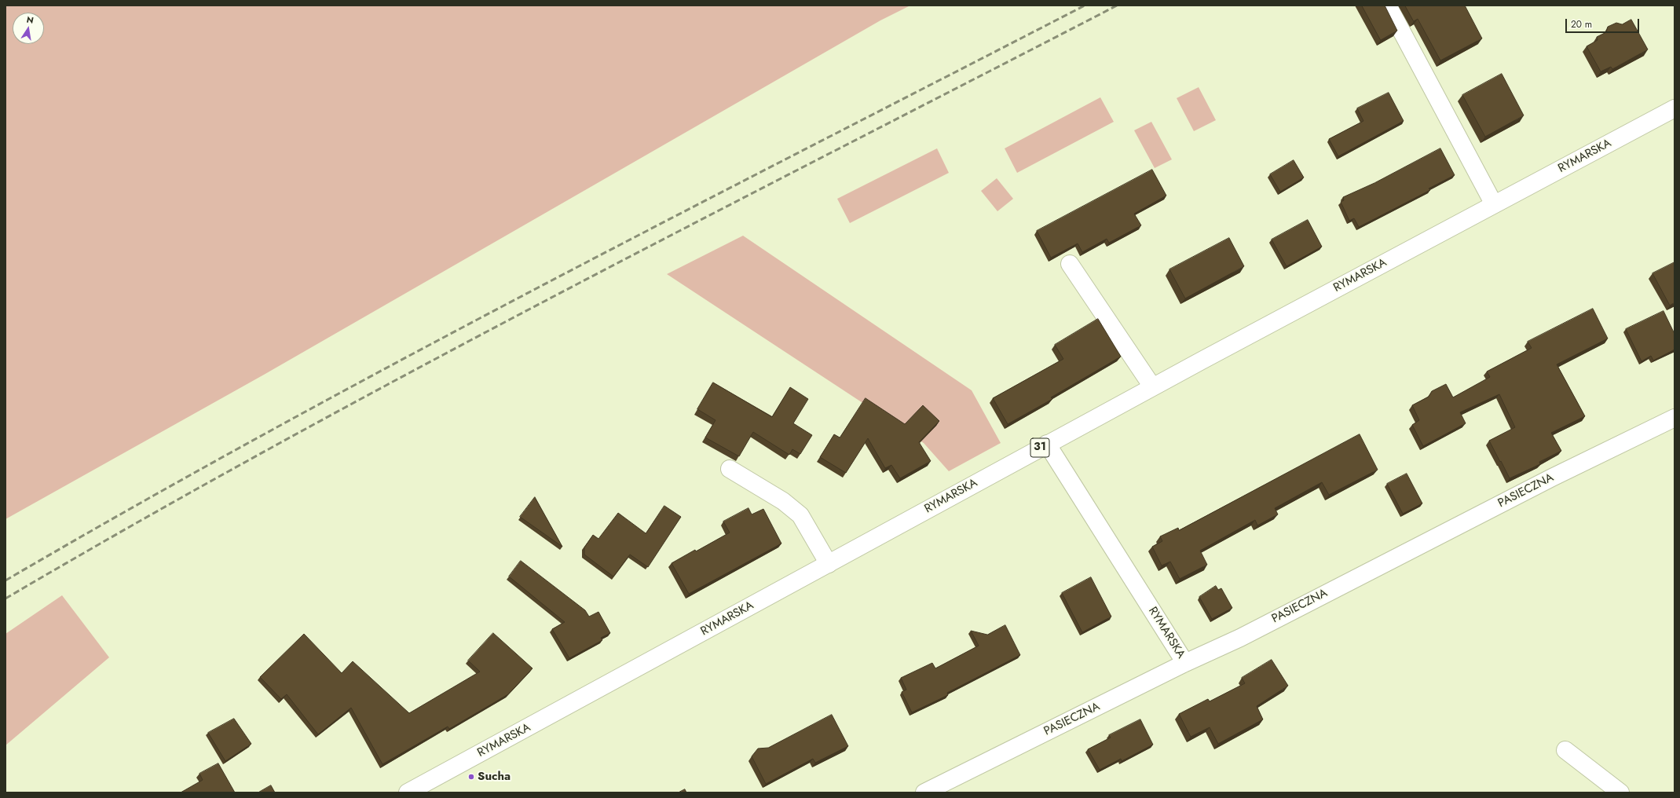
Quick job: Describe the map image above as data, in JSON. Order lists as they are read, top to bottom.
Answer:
{
  "streets": {
    "main road": ["RYMARSKA", "31", "PASIECZNA"]
  },
  "crossings": [
    ["RYMARSKA", "PASIECZNA"]
  ],
  "places": ["Sucha"],
  "scale_bar": "20 m",
  "north": "top"
}
